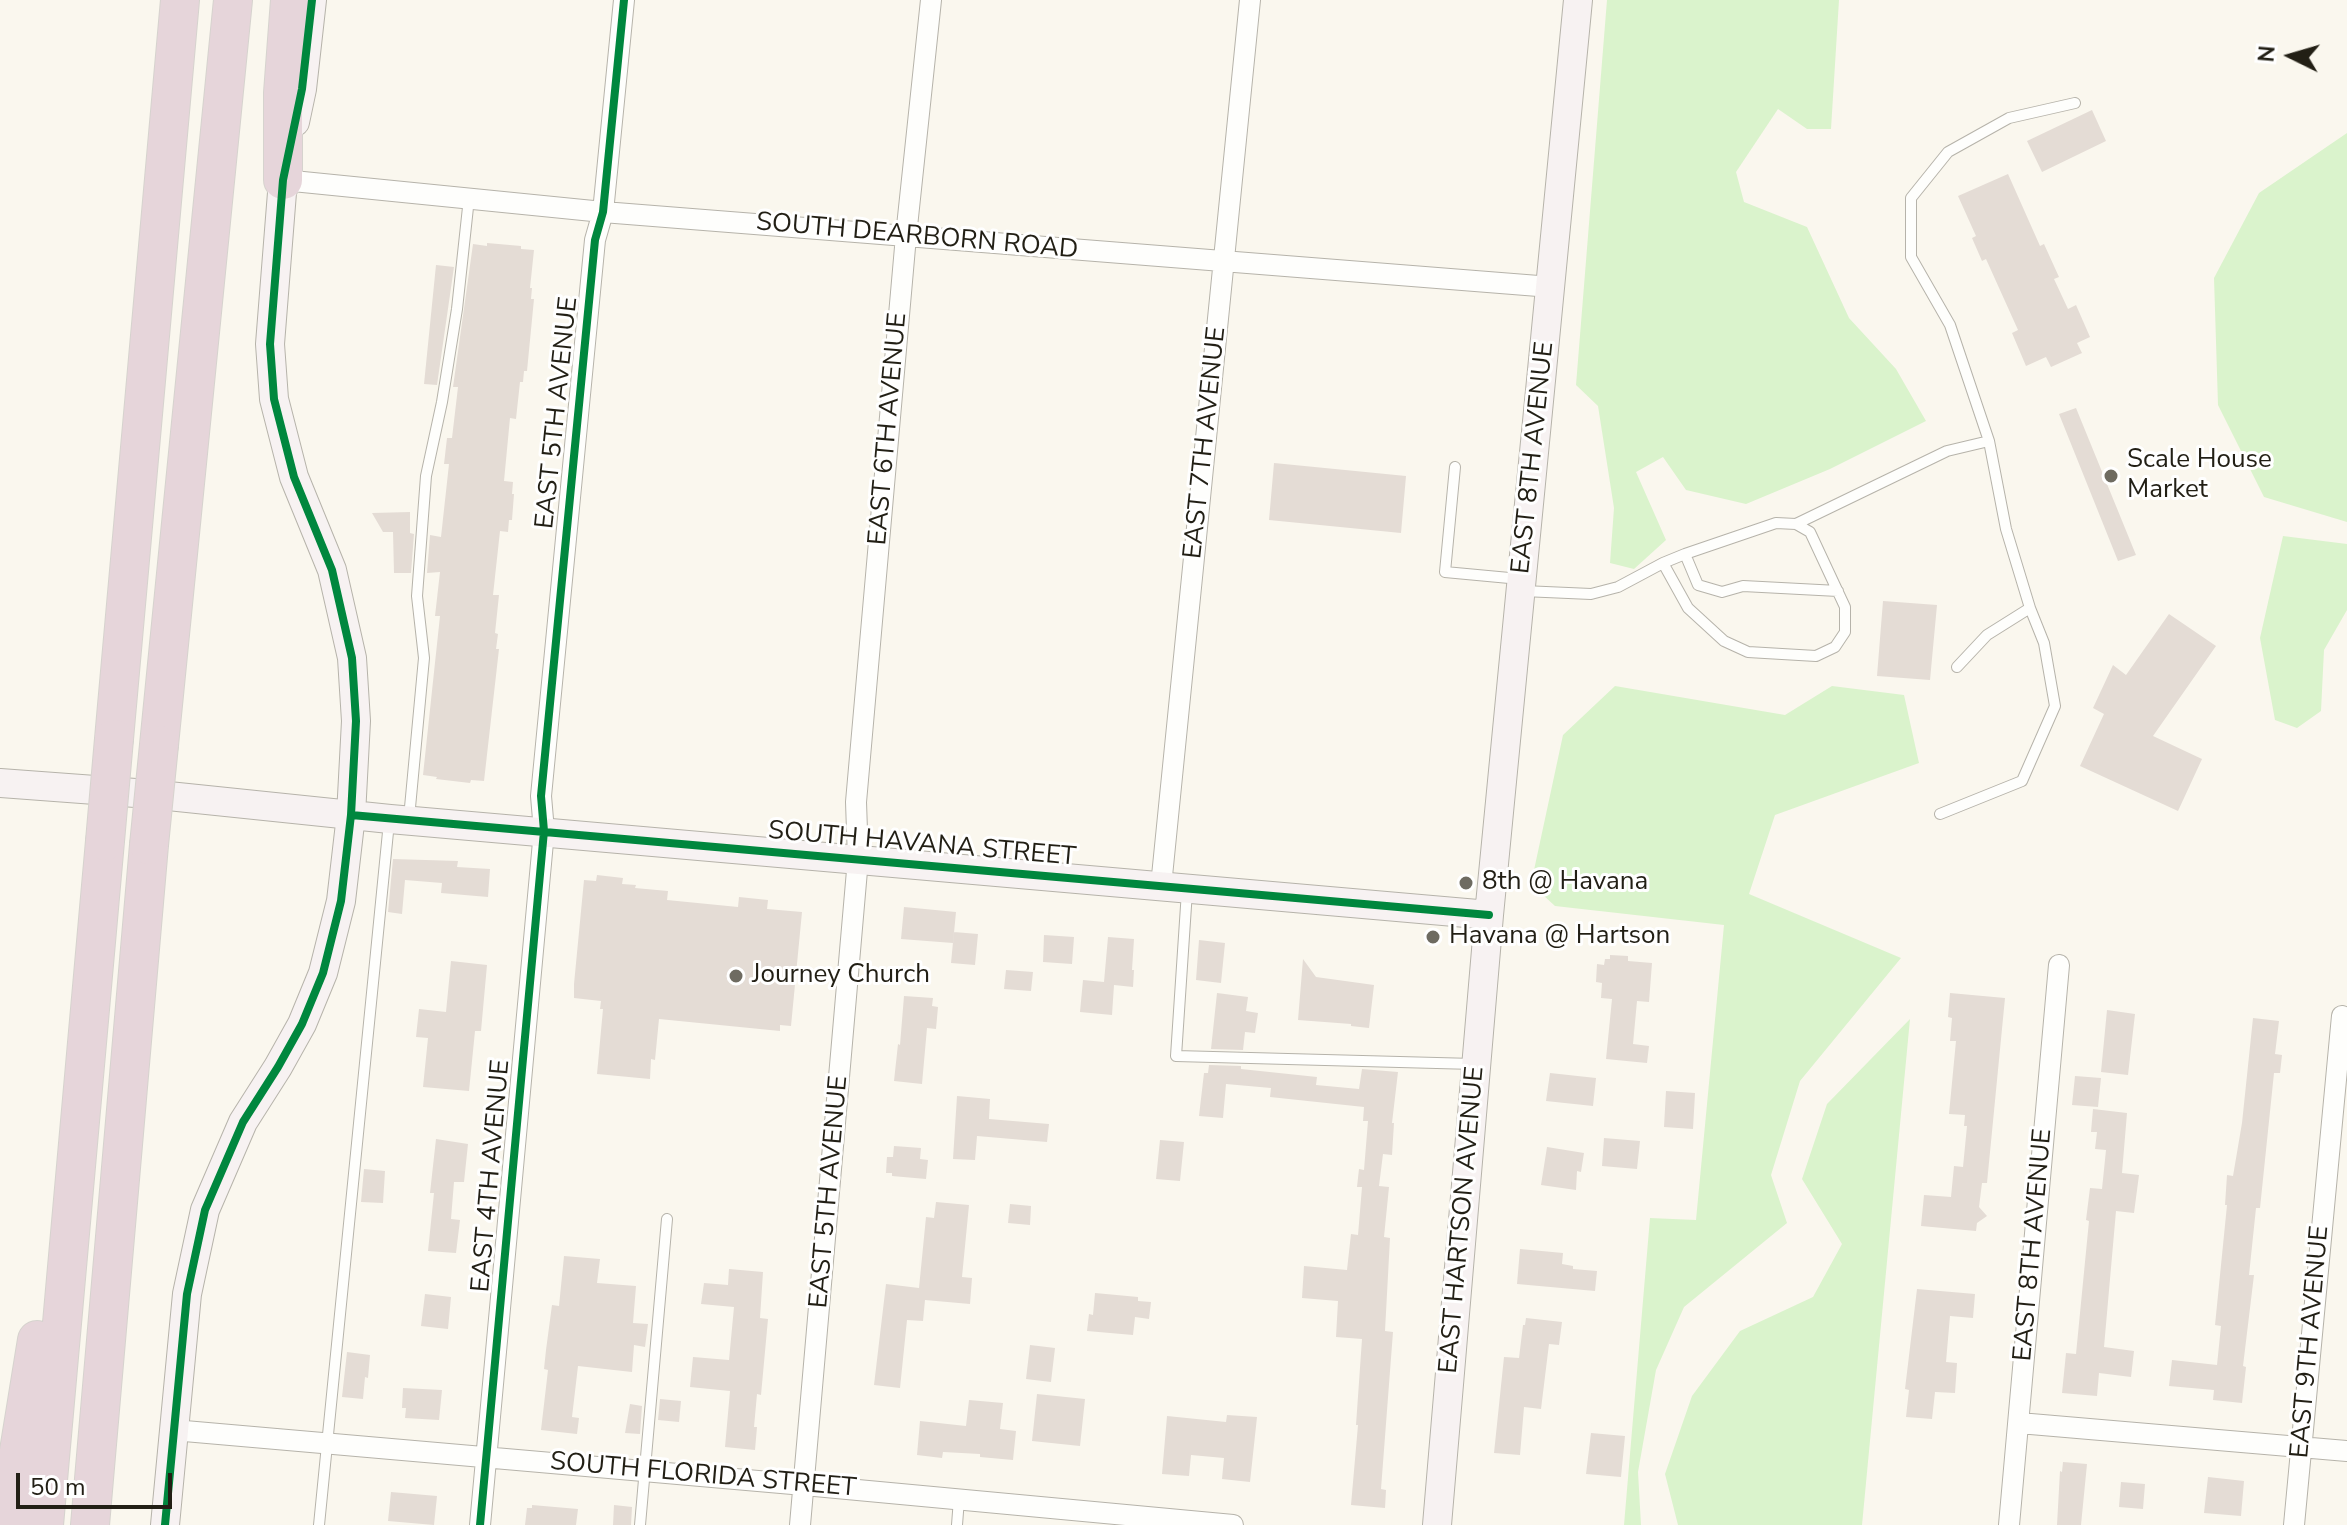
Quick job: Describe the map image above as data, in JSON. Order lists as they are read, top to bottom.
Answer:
{
  "streets": {
    "street": [
      "SOUTH DEARBORN ROAD",
      "EAST 5TH AVENUE",
      "EAST 6TH AVENUE",
      "EAST 7TH AVENUE",
      "EAST 8TH AVENUE",
      "SOUTH HAVANA STREET",
      "EAST 4TH AVENUE",
      "EAST HARTSON AVENUE",
      "EAST 9TH AVENUE",
      "SOUTH FLORIDA STREET"
    ]
  },
  "crossings": [
    ["SOUTH DEARBORN ROAD", "EAST 5TH AVENUE"],
    ["SOUTH DEARBORN ROAD", "EAST 6TH AVENUE"],
    ["SOUTH DEARBORN ROAD", "EAST 7TH AVENUE"],
    ["SOUTH DEARBORN ROAD", "EAST 8TH AVENUE"],
    ["EAST 5TH AVENUE", "EAST 6TH AVENUE"],
    ["EAST 5TH AVENUE", "SOUTH HAVANA STREET"],
    ["EAST 5TH AVENUE", "EAST 4TH AVENUE"],
    ["EAST 5TH AVENUE", "SOUTH FLORIDA STREET"],
    ["EAST 6TH AVENUE", "SOUTH HAVANA STREET"],
    ["EAST 7TH AVENUE", "SOUTH HAVANA STREET"],
    ["EAST 8TH AVENUE", "SOUTH HAVANA STREET"],
    ["EAST 8TH AVENUE", "EAST HARTSON AVENUE"],
    ["SOUTH HAVANA STREET", "EAST 4TH AVENUE"],
    ["SOUTH HAVANA STREET", "EAST HARTSON AVENUE"],
    ["EAST 4TH AVENUE", "SOUTH FLORIDA STREET"]
  ],
  "places": [
    "Scale House Market",
    "8th @ Havana",
    "Havana @ Hartson",
    "Journey Church"
  ],
  "scale_bar": "50 m",
  "north": "left"
}
